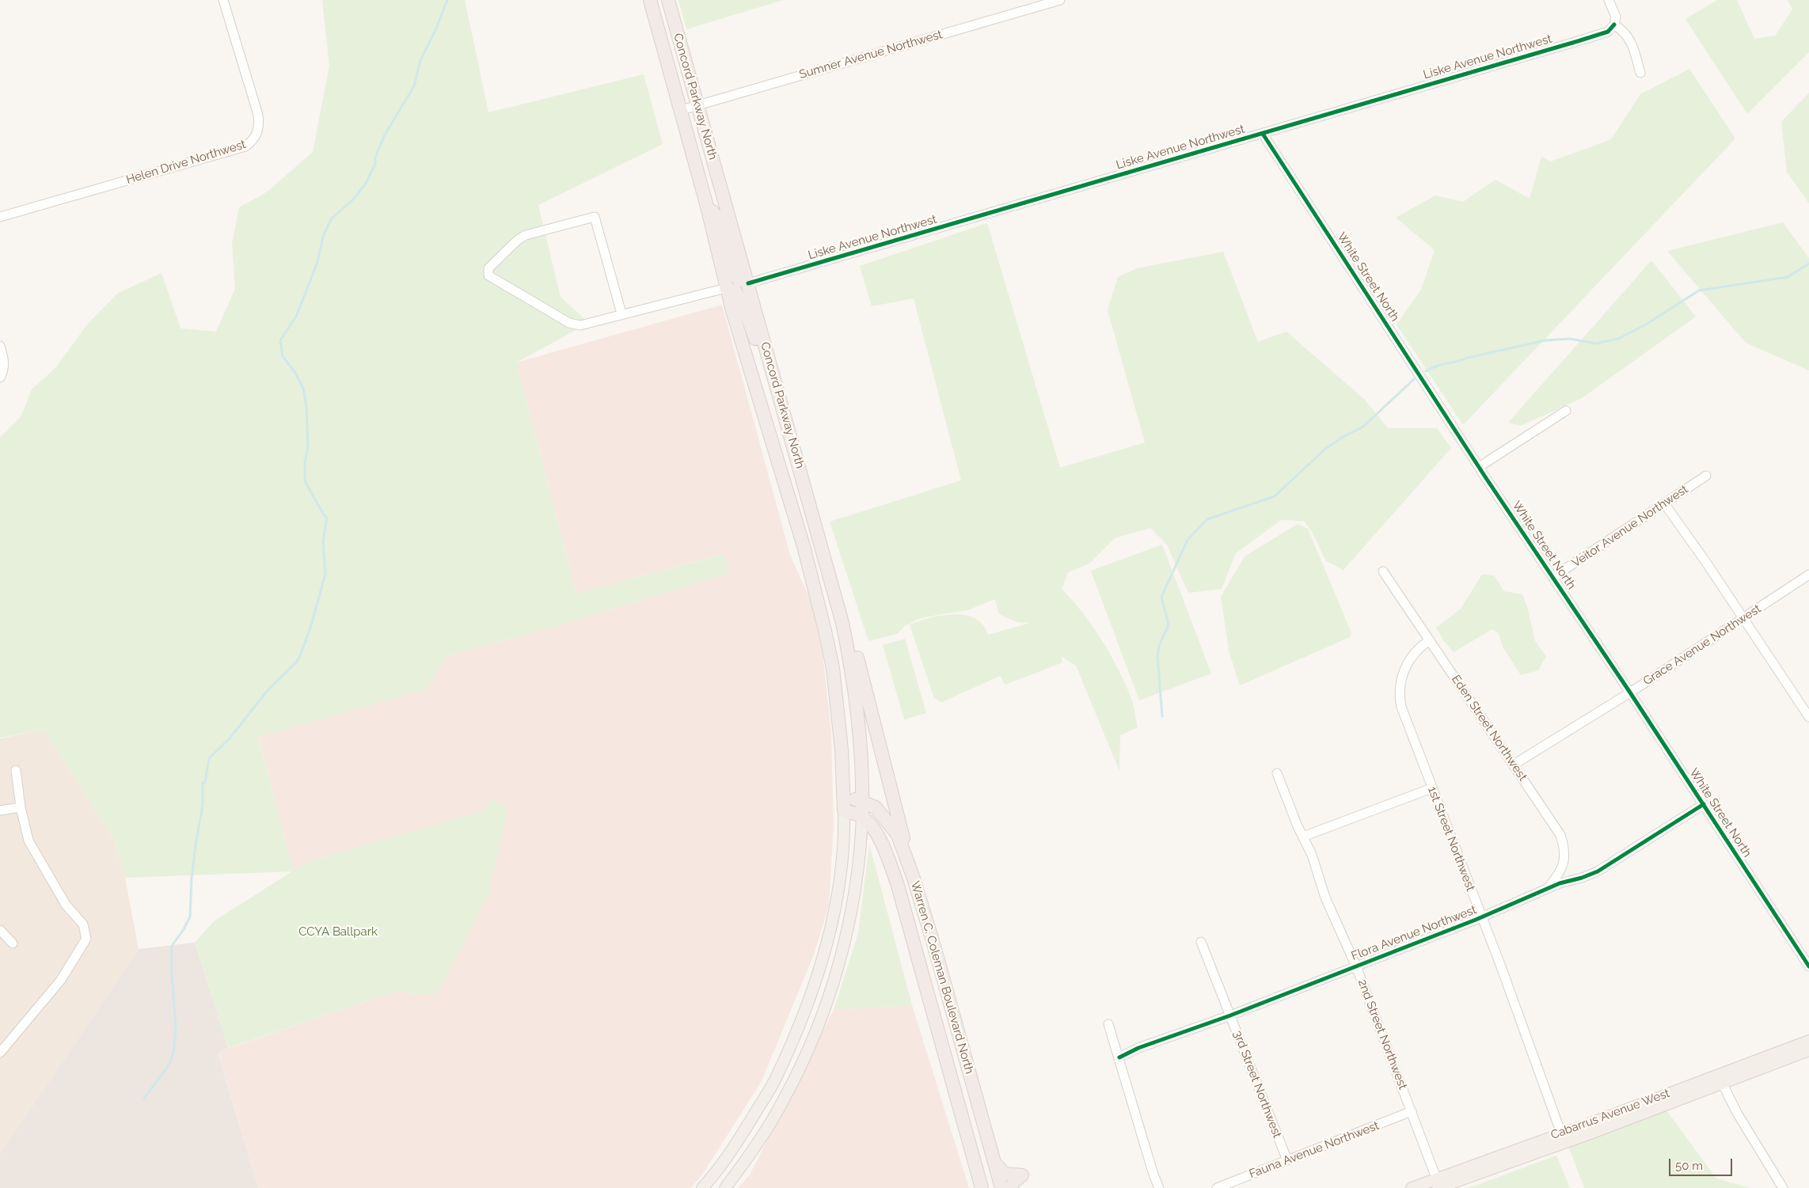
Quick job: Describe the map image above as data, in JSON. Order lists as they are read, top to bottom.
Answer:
{
  "streets": {
    "highway": ["Concord Parkway North", "Warren C. Coleman Boulevard North"],
    "main road": ["Cabarrus Avenue West"],
    "street": [
      "Sumner Avenue Northwest",
      "Liske Avenue Northwest",
      "Helen Drive Northwest",
      "White Street North",
      "Veitor Avenue Northwest",
      "Grace Avenue Northwest",
      "Eden Street Northwest",
      "1st Street Northwest",
      "Flora Avenue Northwest",
      "2nd Street Northwest",
      "3rd Street Northwest",
      "Fauna Avenue Northwest"
    ]
  },
  "crossings": [
    ["Sumner Avenue Northwest", "Concord Parkway North"],
    ["Liske Avenue Northwest", "Concord Parkway North"],
    ["Liske Avenue Northwest", "White Street North"],
    ["Concord Parkway North", "Warren C. Coleman Boulevard North"],
    ["White Street North", "Veitor Avenue Northwest"],
    ["White Street North", "Grace Avenue Northwest"],
    ["White Street North", "Flora Avenue Northwest"],
    ["Grace Avenue Northwest", "Eden Street Northwest"],
    ["Eden Street Northwest", "1st Street Northwest"],
    ["Eden Street Northwest", "Flora Avenue Northwest"],
    ["1st Street Northwest", "Flora Avenue Northwest"],
    ["1st Street Northwest", "Cabarrus Avenue West"],
    ["Flora Avenue Northwest", "2nd Street Northwest"],
    ["Flora Avenue Northwest", "3rd Street Northwest"],
    ["2nd Street Northwest", "Cabarrus Avenue West"],
    ["2nd Street Northwest", "Fauna Avenue Northwest"],
    ["3rd Street Northwest", "Fauna Avenue Northwest"]
  ],
  "parks": ["CCYA Ballpark"],
  "scale_bar": "50 m"
}
